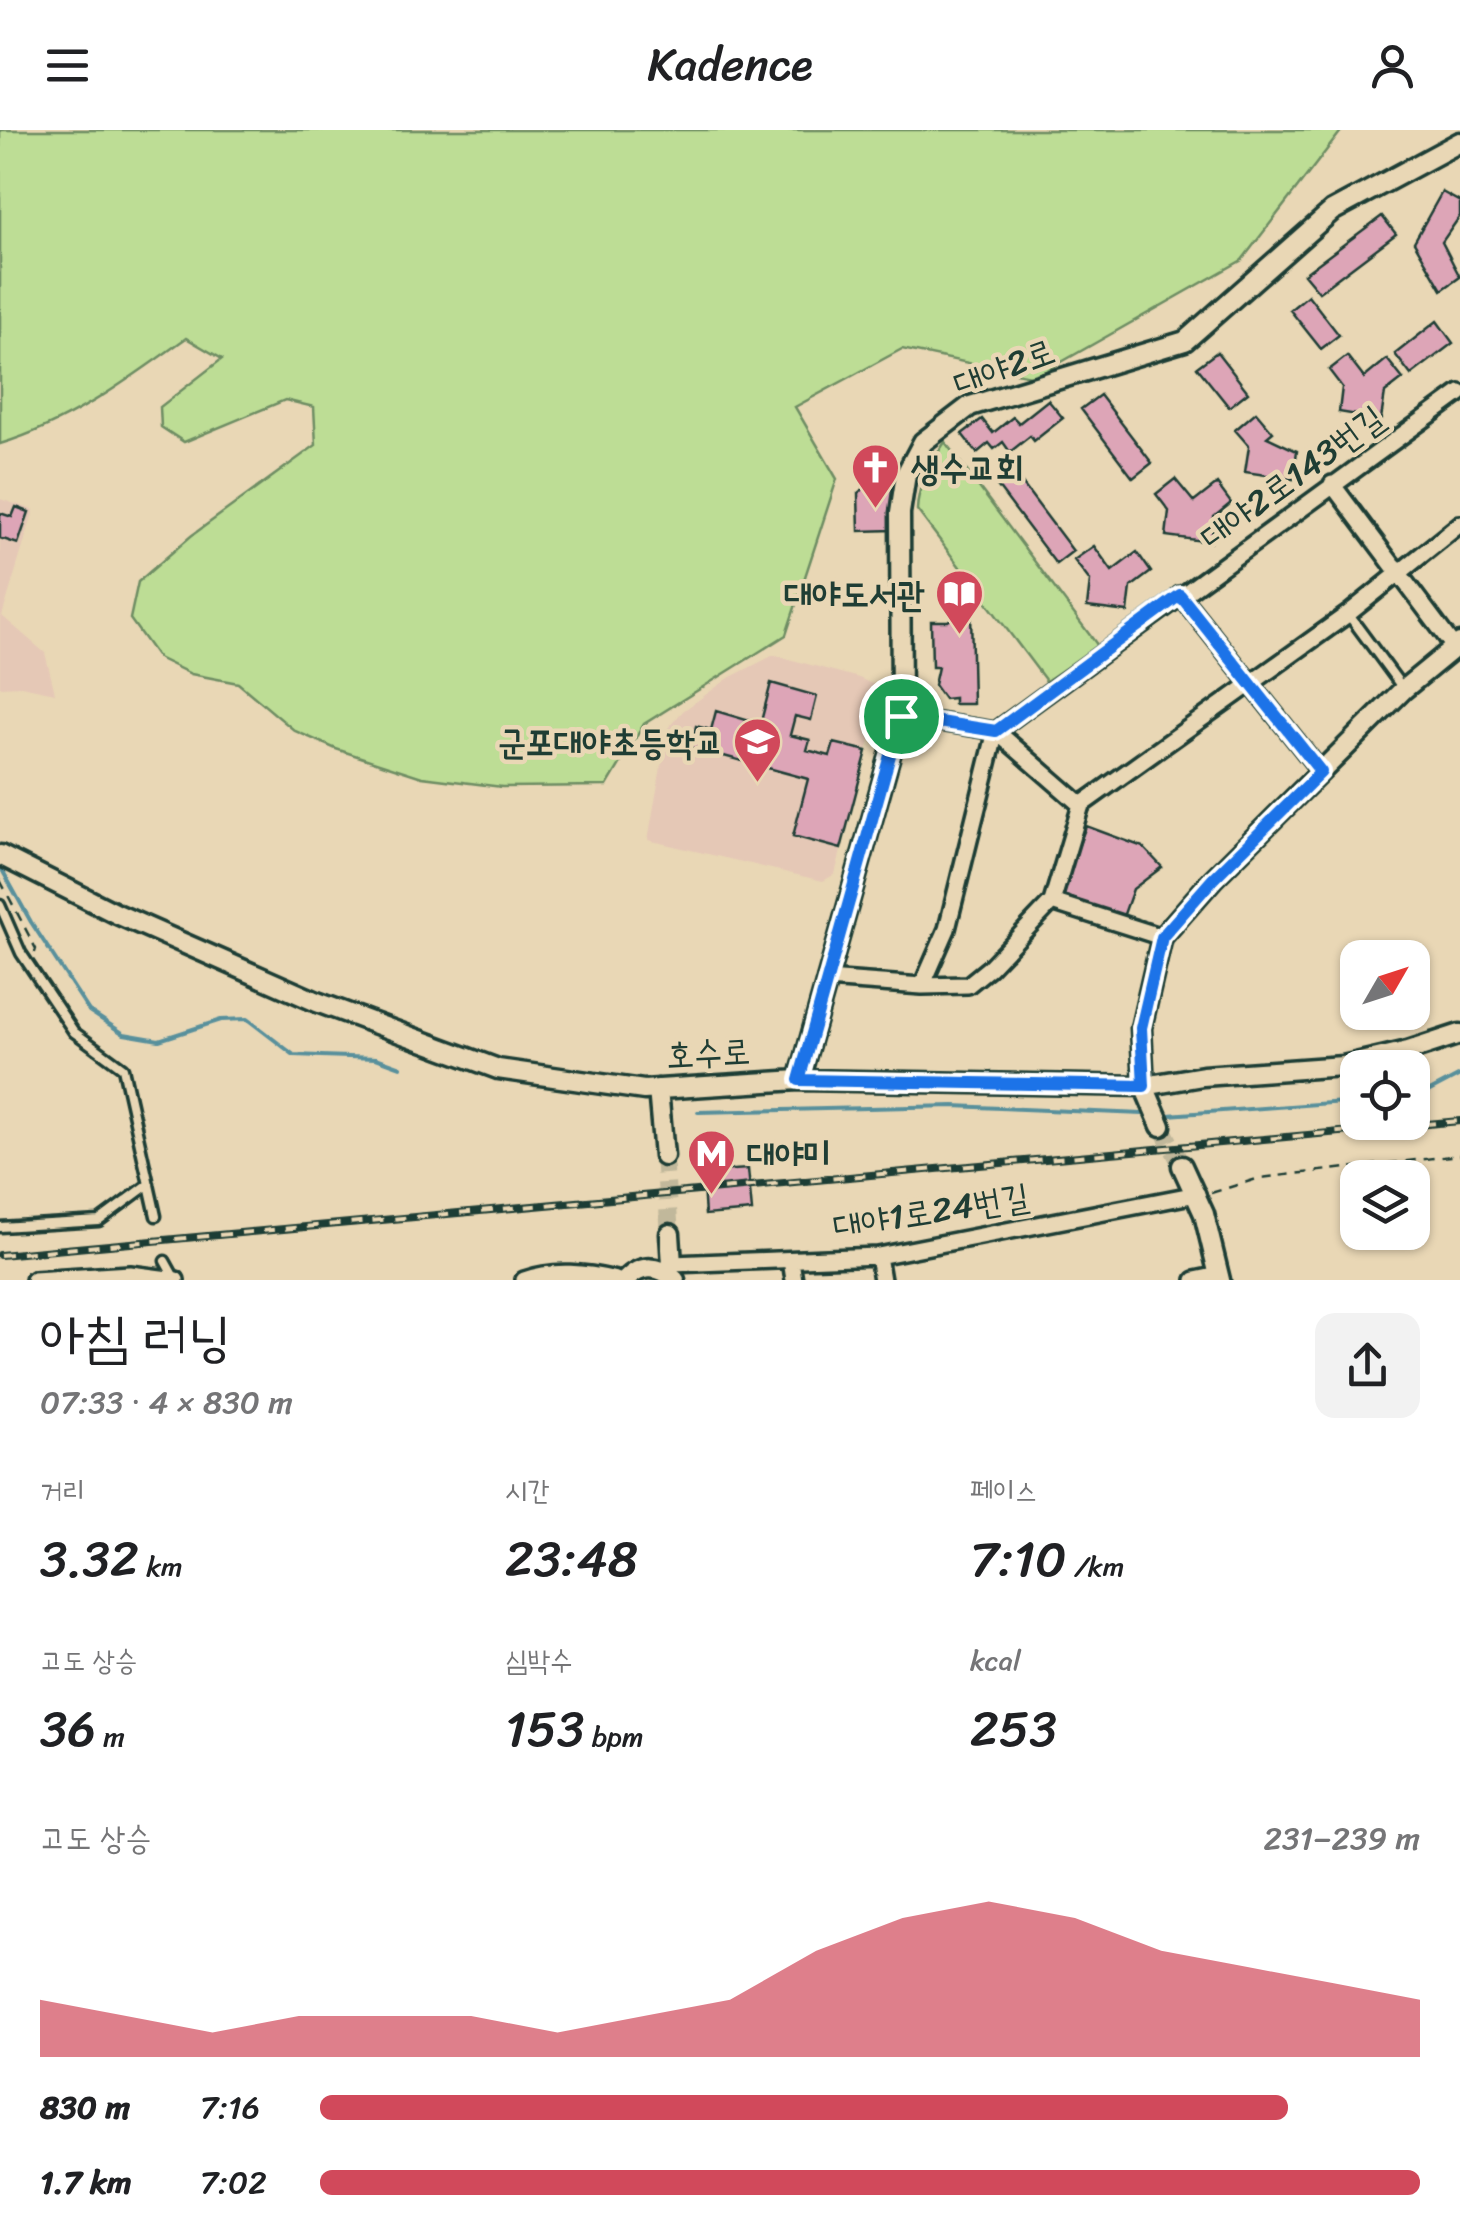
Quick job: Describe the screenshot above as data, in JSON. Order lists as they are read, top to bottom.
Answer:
{
  "streets": {
    "street": [
      "대야2로",
      "대야2로143번길",
      "호수로",
      "대야1로24번길"
    ]
  },
  "crossings": [
    ["대야2로", "호수로"]
  ],
  "places": {
    "church": ["생수교회"],
    "library": ["대야도서관"],
    "school or university": ["군포대야초등학교"],
    "metro station": ["대야미"]
  },
  "north": "top right",
  "page": {
    "header": "Kadence",
    "heading": ["아침 러닝", "07:33 · 4 × 830 m"],
    "stats": [
      ["거리", "3.32 km"],
      ["시간", "23:48"],
      ["페이스", "7:10 /km"],
      ["고도 상승", "36 m"],
      ["심박수", "153 bpm"],
      ["kcal", "253"]
    ],
    "chart": ["고도 상승", "231–239 m"],
    "list": [
      {
        "name": "830 m",
        "note": "7:16"
      },
      {
        "name": "1.7 km",
        "note": "7:02"
      }
    ]
  }
}
